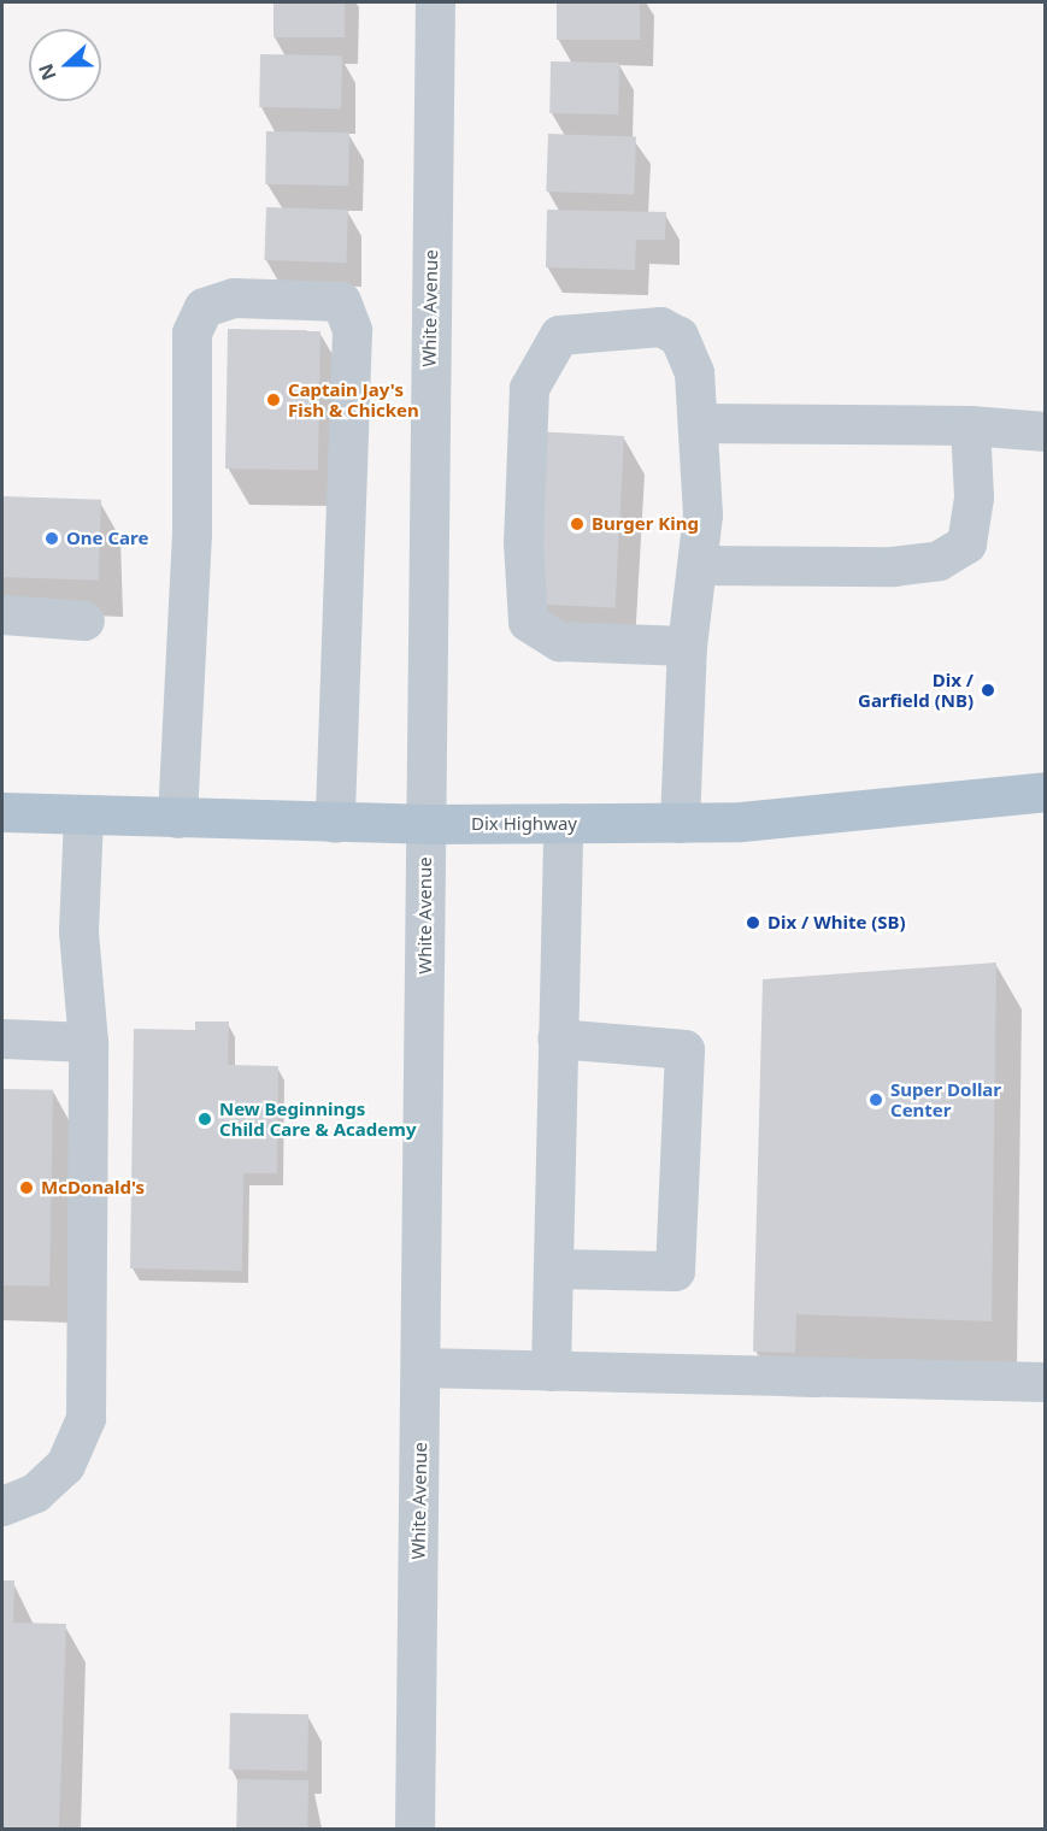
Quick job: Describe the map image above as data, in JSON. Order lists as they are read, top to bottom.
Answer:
{
  "streets": {
    "main road": ["Dix Highway"],
    "street": ["White Avenue"]
  },
  "crossings": [
    ["White Avenue", "Dix Highway"]
  ],
  "places": [
    "Captain Jay's Fish & Chicken",
    "Burger King",
    "One Care",
    "Dix / Garfield (NB)",
    "Dix / White (SB)",
    "Super Dollar Center",
    "New Beginnings Child Care & Academy",
    "McDonald's"
  ],
  "north": "left"
}
